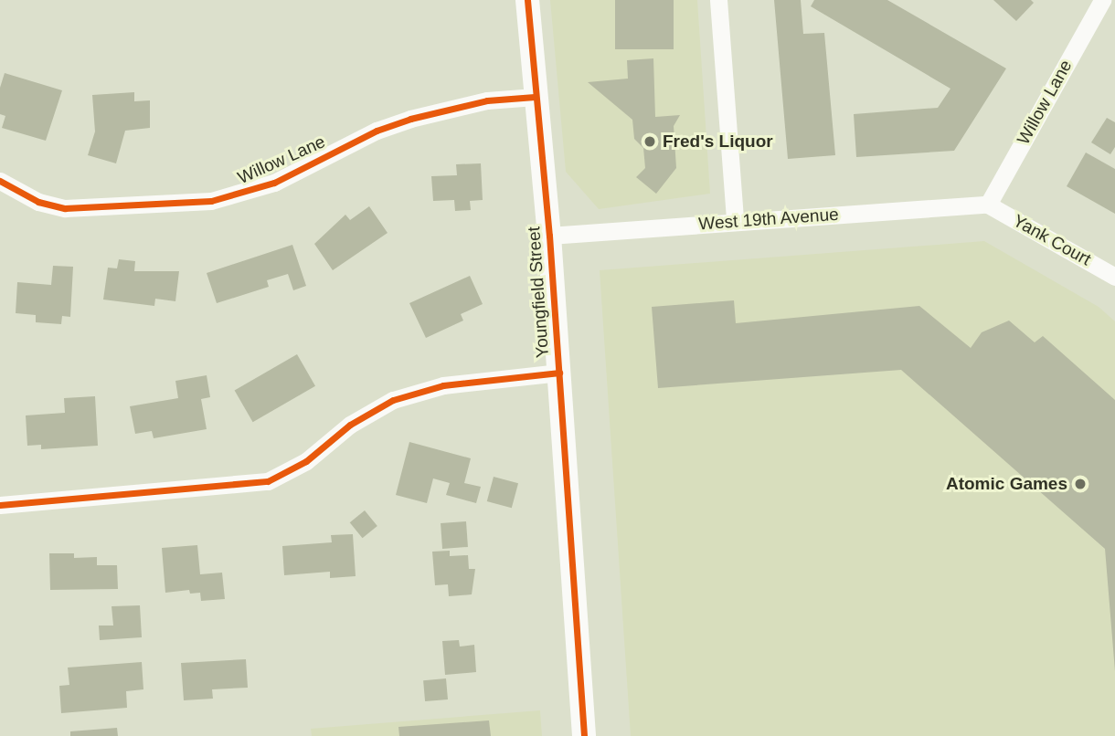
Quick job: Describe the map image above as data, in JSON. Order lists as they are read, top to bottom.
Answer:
{
  "streets": {
    "street": [
      "Willow Lane",
      "West 19th Avenue",
      "Yank Court",
      "Youngfield Street"
    ]
  },
  "crossings": [
    ["Willow Lane", "West 19th Avenue"],
    ["Willow Lane", "Yank Court"],
    ["Willow Lane", "Youngfield Street"],
    ["West 19th Avenue", "Yank Court"],
    ["West 19th Avenue", "Youngfield Street"]
  ],
  "places": ["Fred's Liquor", "Atomic Games"]
}
